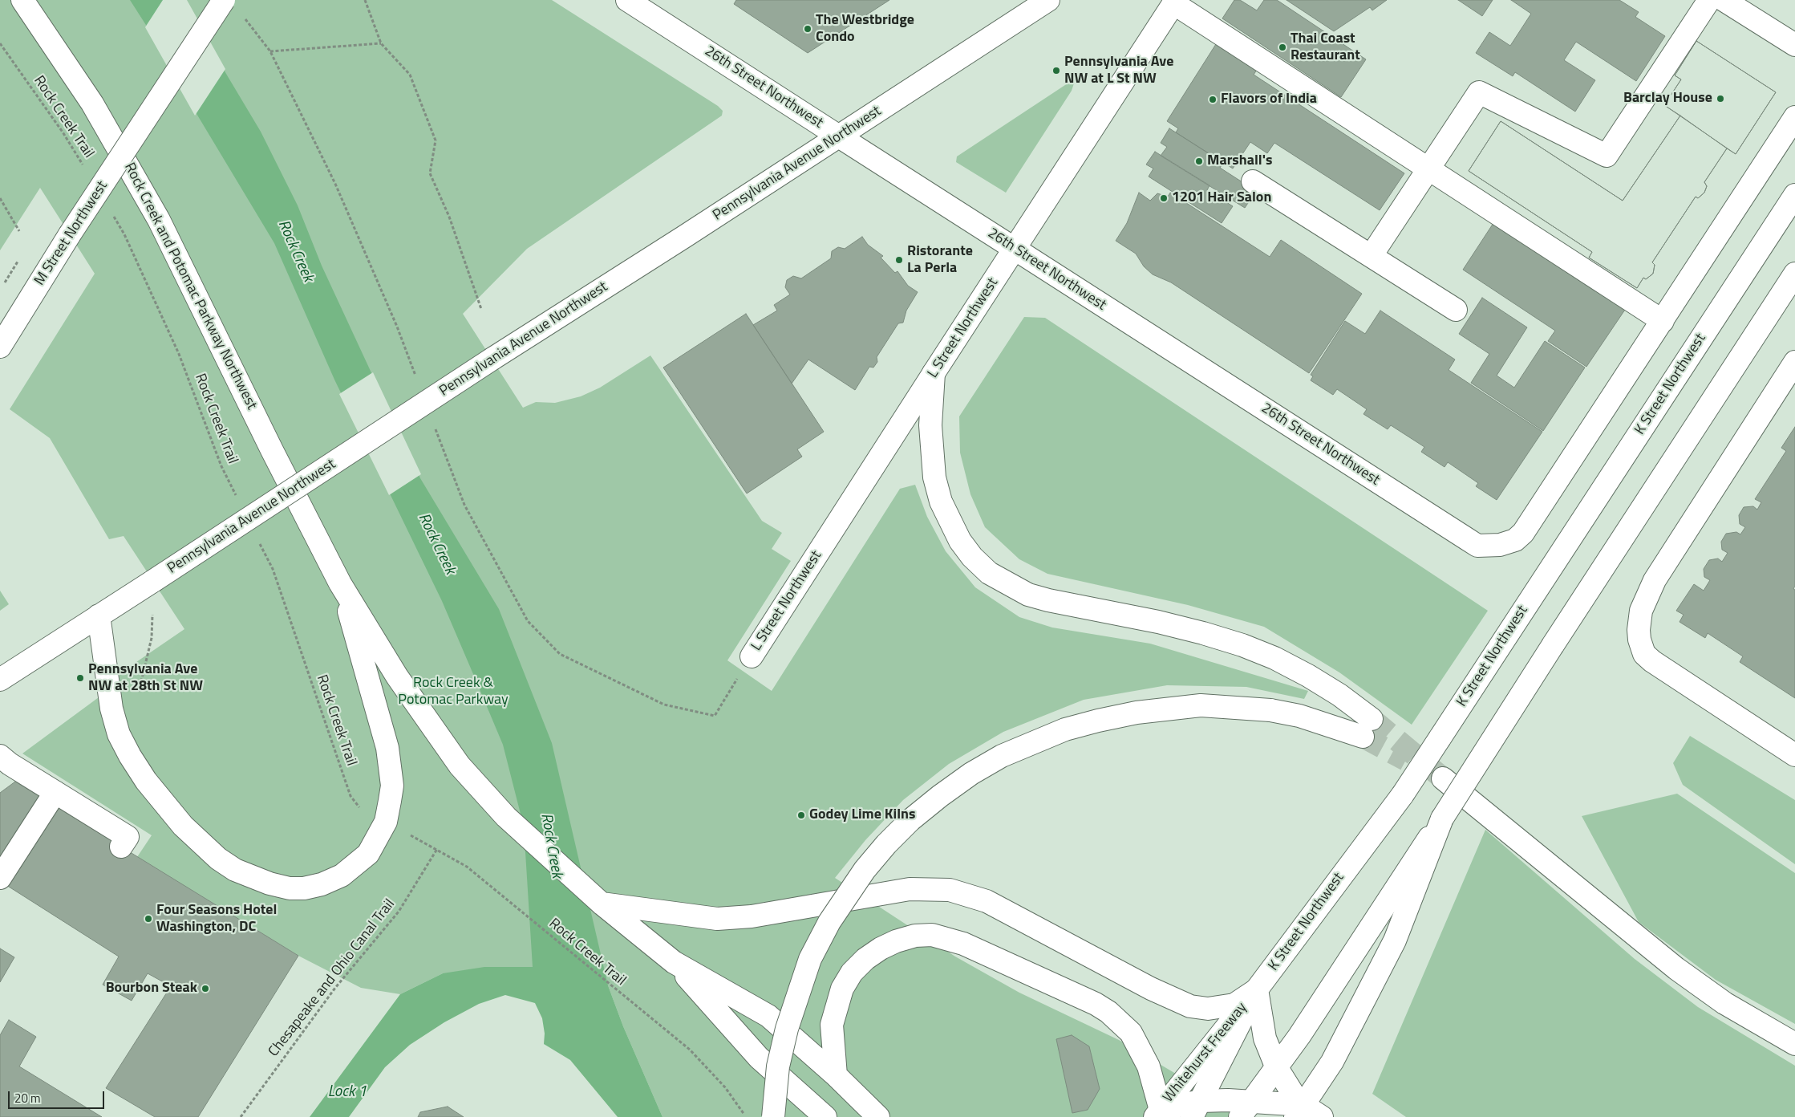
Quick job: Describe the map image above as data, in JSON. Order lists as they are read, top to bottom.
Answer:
{
  "streets": {
    "main road": [
      "26th Street Northwest",
      "Pennsylvania Avenue Northwest",
      "M Street Northwest",
      "Rock Creek and Potomac Parkway Northwest",
      "L Street Northwest",
      "K Street Northwest",
      "Whitehurst Freeway"
    ],
    "path": ["Rock Creek Trail", "Chesapeake and Ohio Canal Trail"]
  },
  "crossings": [
    ["26th Street Northwest", "Pennsylvania Avenue Northwest"],
    ["26th Street Northwest", "L Street Northwest"],
    ["Rock Creek Trail", "Chesapeake and Ohio Canal Trail"],
    ["K Street Northwest", "Whitehurst Freeway"]
  ],
  "water": ["Rock Creek", "Lock 1"],
  "parks": ["Rock Creek & Potomac Parkway"],
  "places": [
    "The Westbridge Condo",
    "Thai Coast Restaurant",
    "Pennsylvania Ave NW at L St NW",
    "Barclay House",
    "Flavors of India",
    "Marshall's",
    "1201 Hair Salon",
    "Ristorante La Perla",
    "Pennsylvania Ave NW at 28th St NW",
    "Godey Lime Kilns",
    "Four Seasons Hotel Washington, DC",
    "Bourbon Steak"
  ],
  "scale_bar": "20 m"
}
